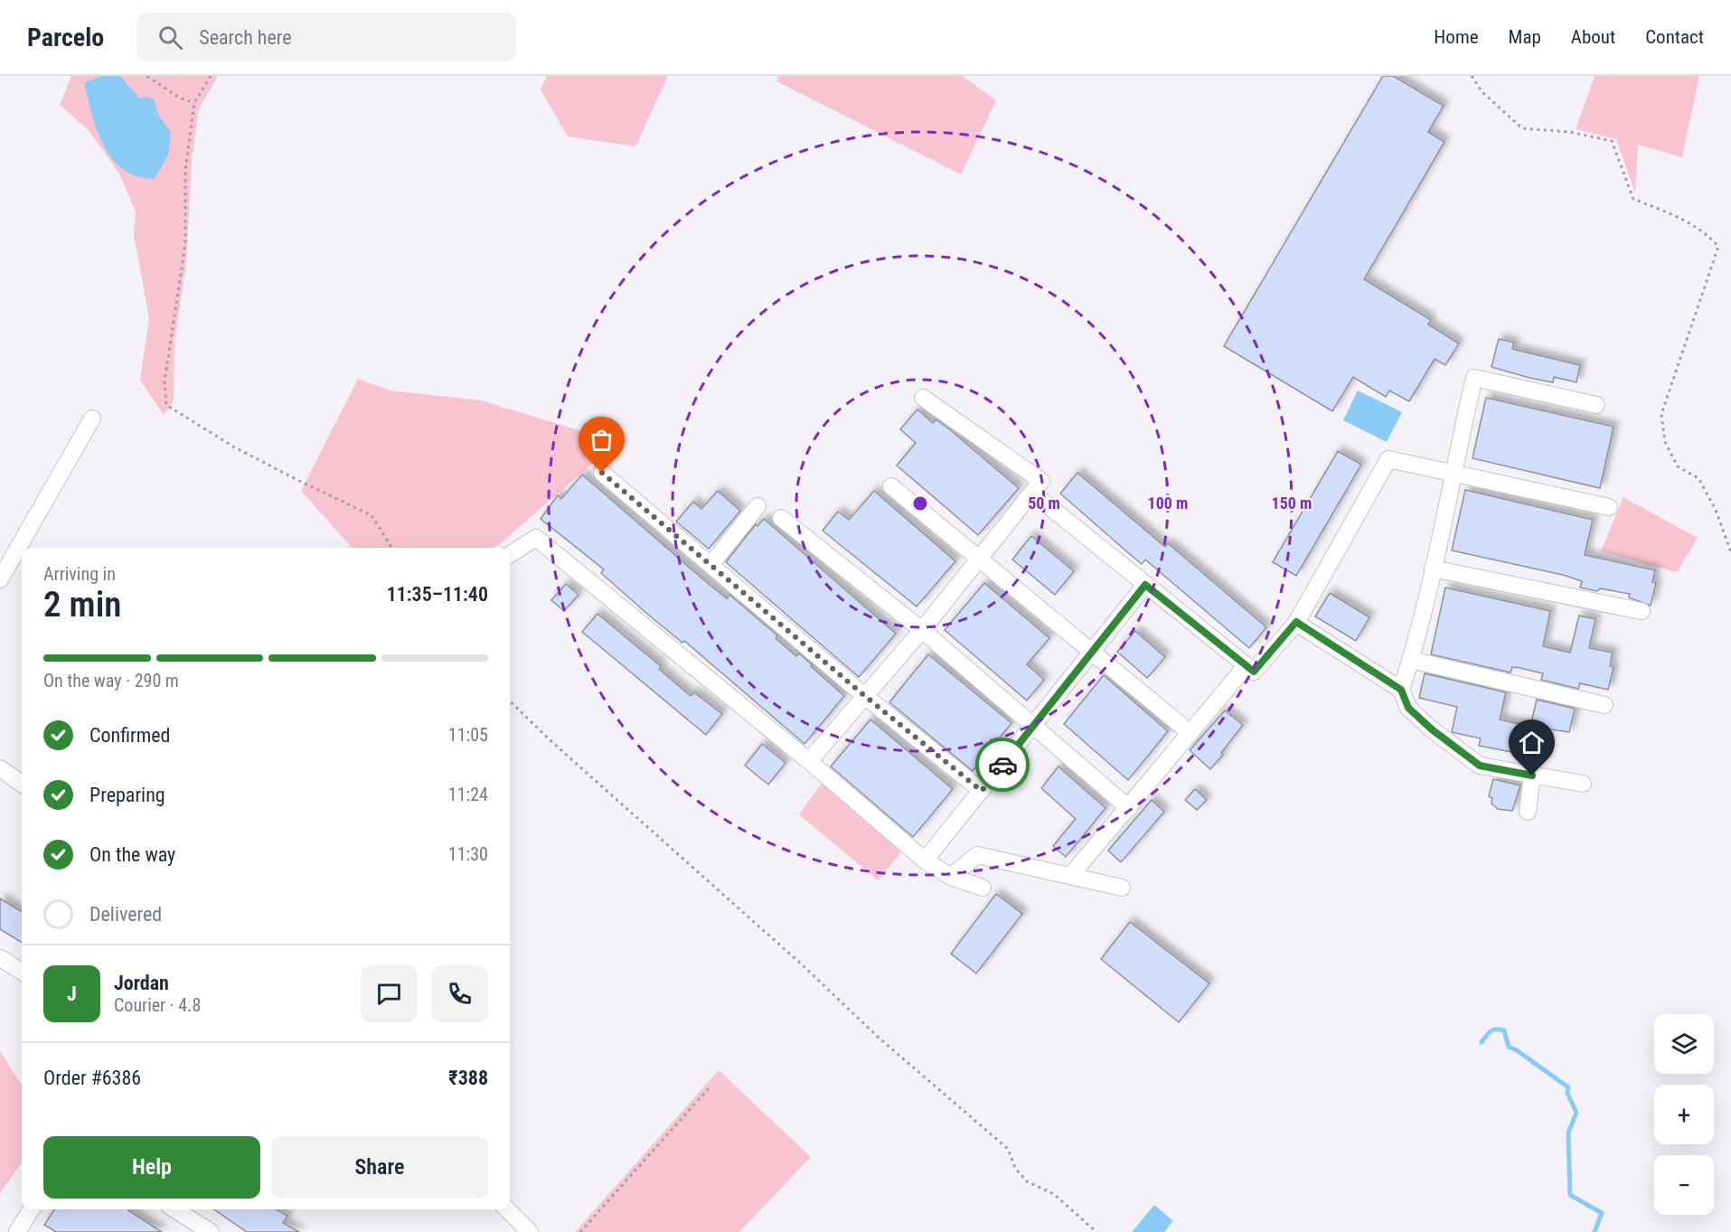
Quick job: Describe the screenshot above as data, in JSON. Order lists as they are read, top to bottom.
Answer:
{
  "page": {
    "header": "Parcelo",
    "search": "Search here",
    "nav": [
      "Home",
      "Map",
      "About",
      "Contact"
    ],
    "heading": ["2 min", "Arriving in", "11:35–11:40"],
    "panel": [
      "Jordan",
      "Courier · 4.8",
      "Order #6386",
      "₹388"
    ],
    "bar": "On the way · 290 m",
    "list": [
      ["Confirmed", "11:05"],
      ["Preparing", "11:24"],
      ["On the way", "11:30"],
      "Delivered"
    ],
    "round": "J",
    "map_buttons": ["+", "−"],
    "buttons": ["Help", "Share"]
  },
  "rings": ["50 m", "100 m", "150 m"]
}
